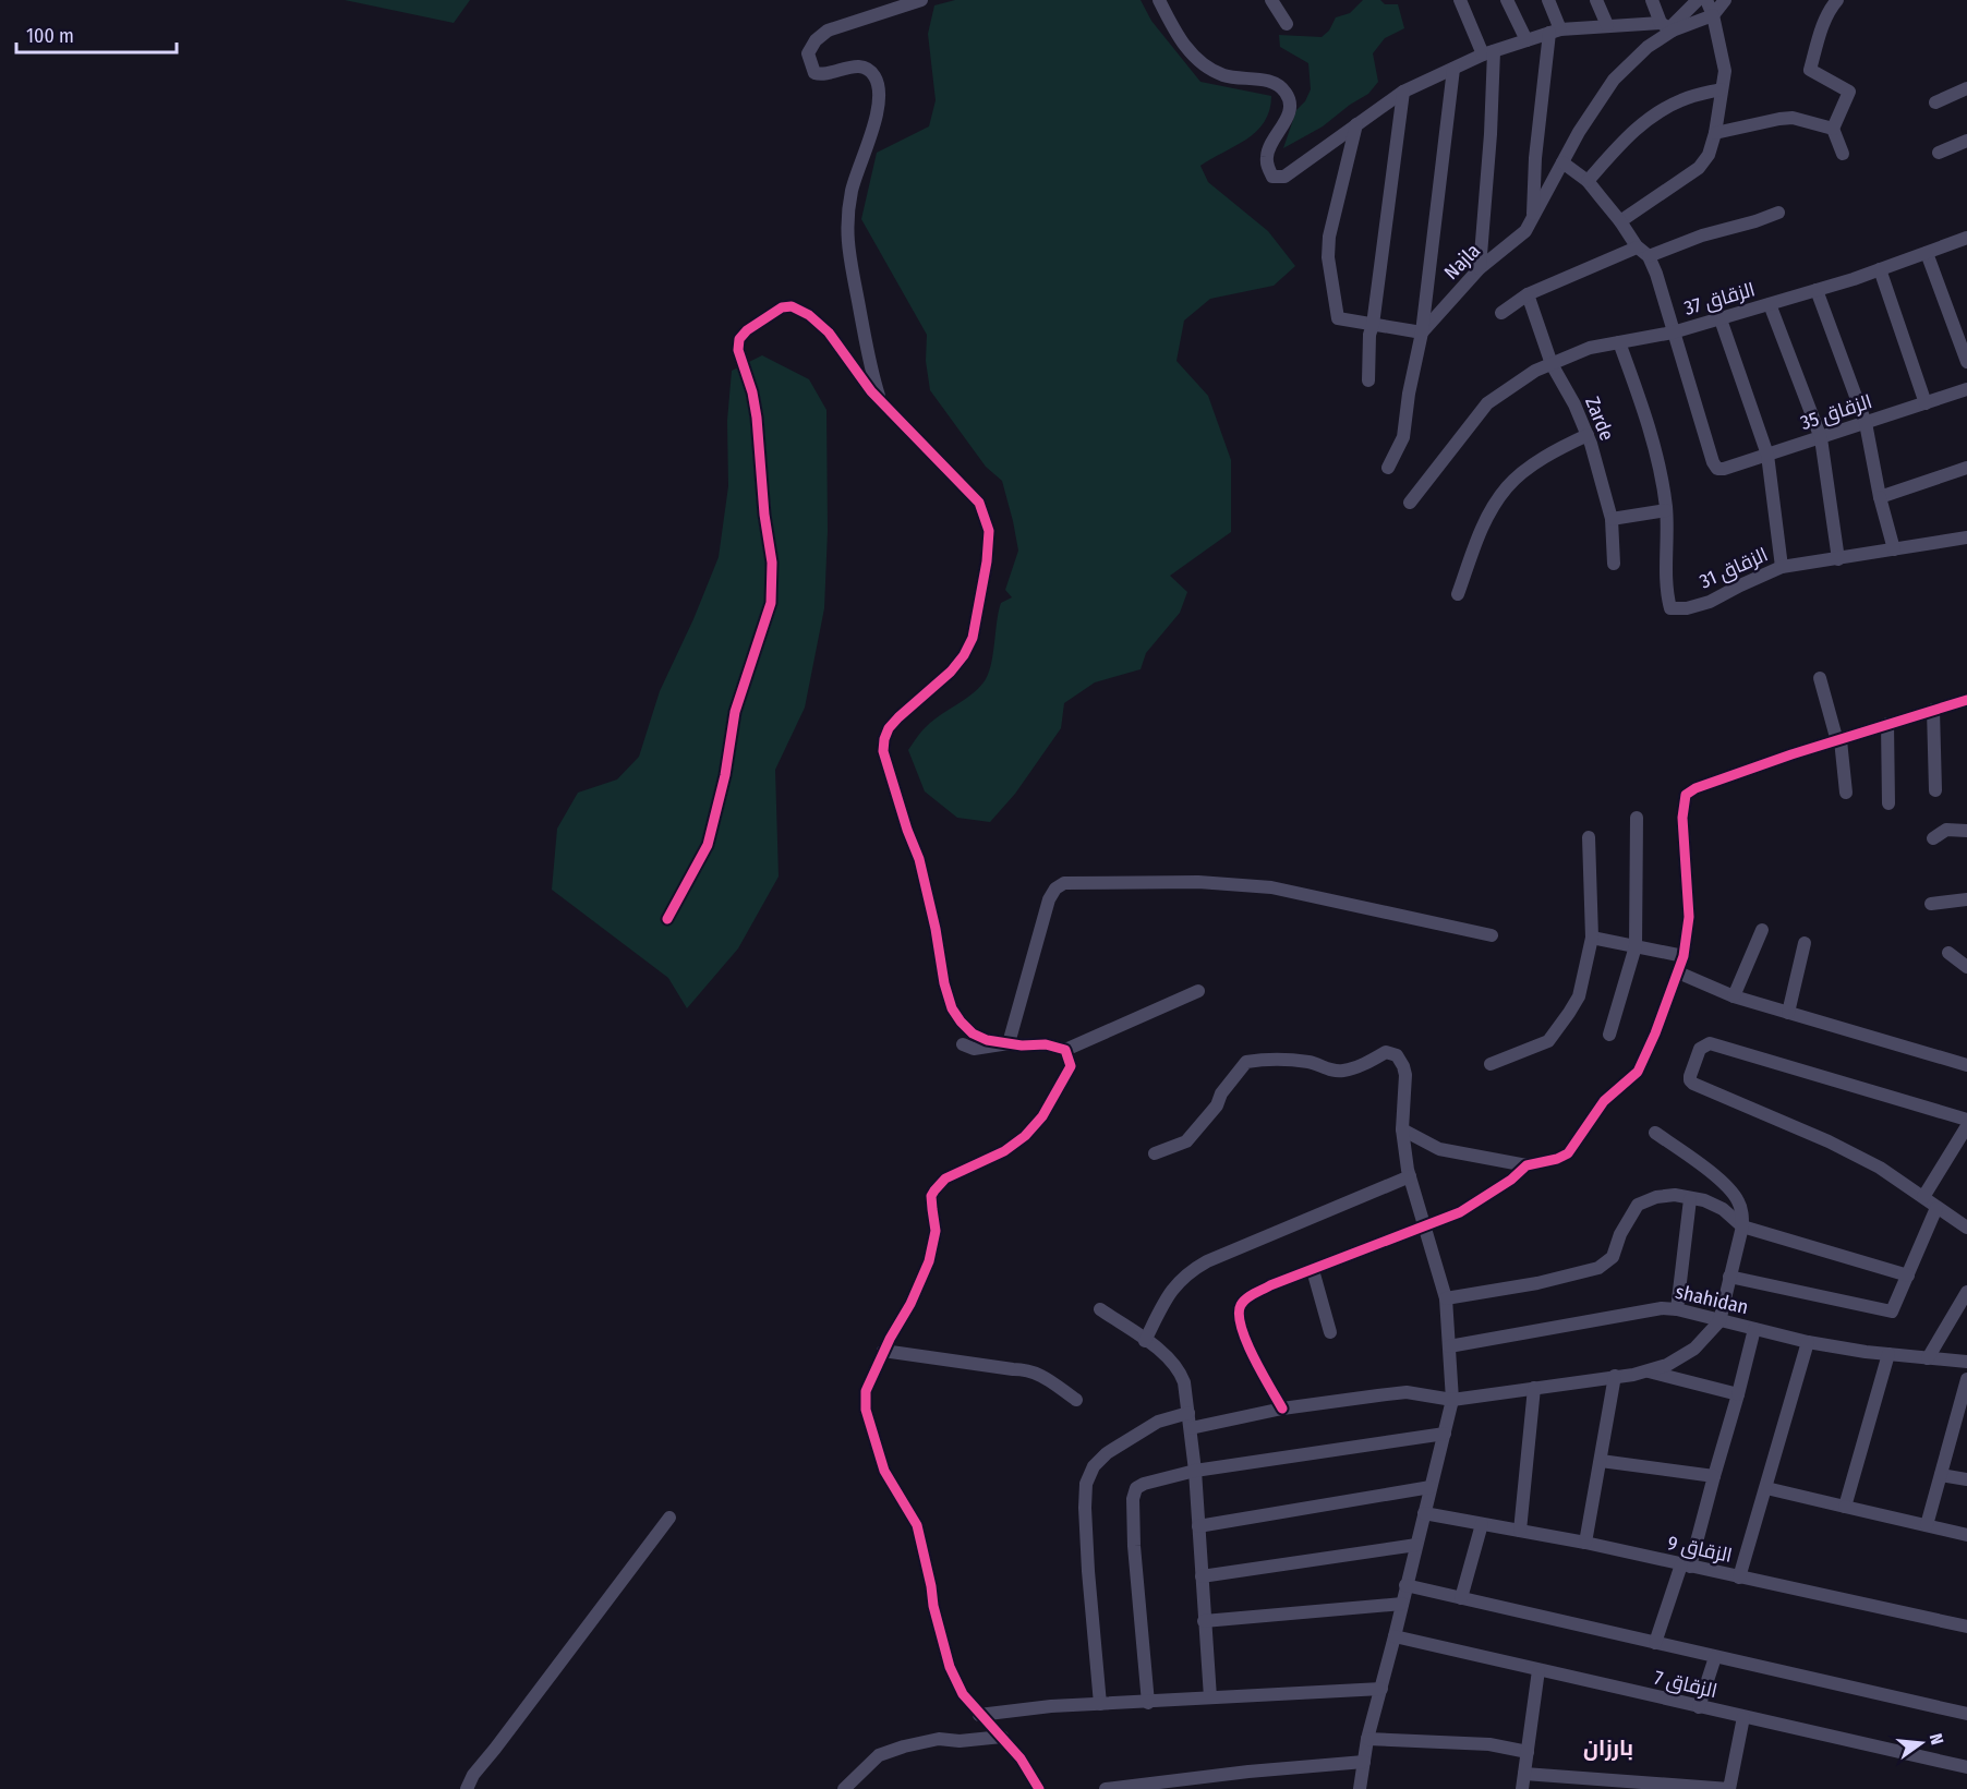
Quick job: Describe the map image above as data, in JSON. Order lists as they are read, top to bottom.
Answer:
{
  "streets": {
    "street": [
      "Najla",
      "الزقاق 37",
      "الزقاق 35",
      "Zarde",
      "الزقاق 31",
      "shahidan",
      "الزقاق 9",
      "الزقاق 7"
    ]
  },
  "crossings": [
    ["الزقاق 37", "الزقاق 35"],
    ["الزقاق 37", "Zarde"],
    ["الزقاق 37", "الزقاق 31"]
  ],
  "districts": ["بارزان"],
  "scale_bar": "100 m",
  "north": "right"
}
